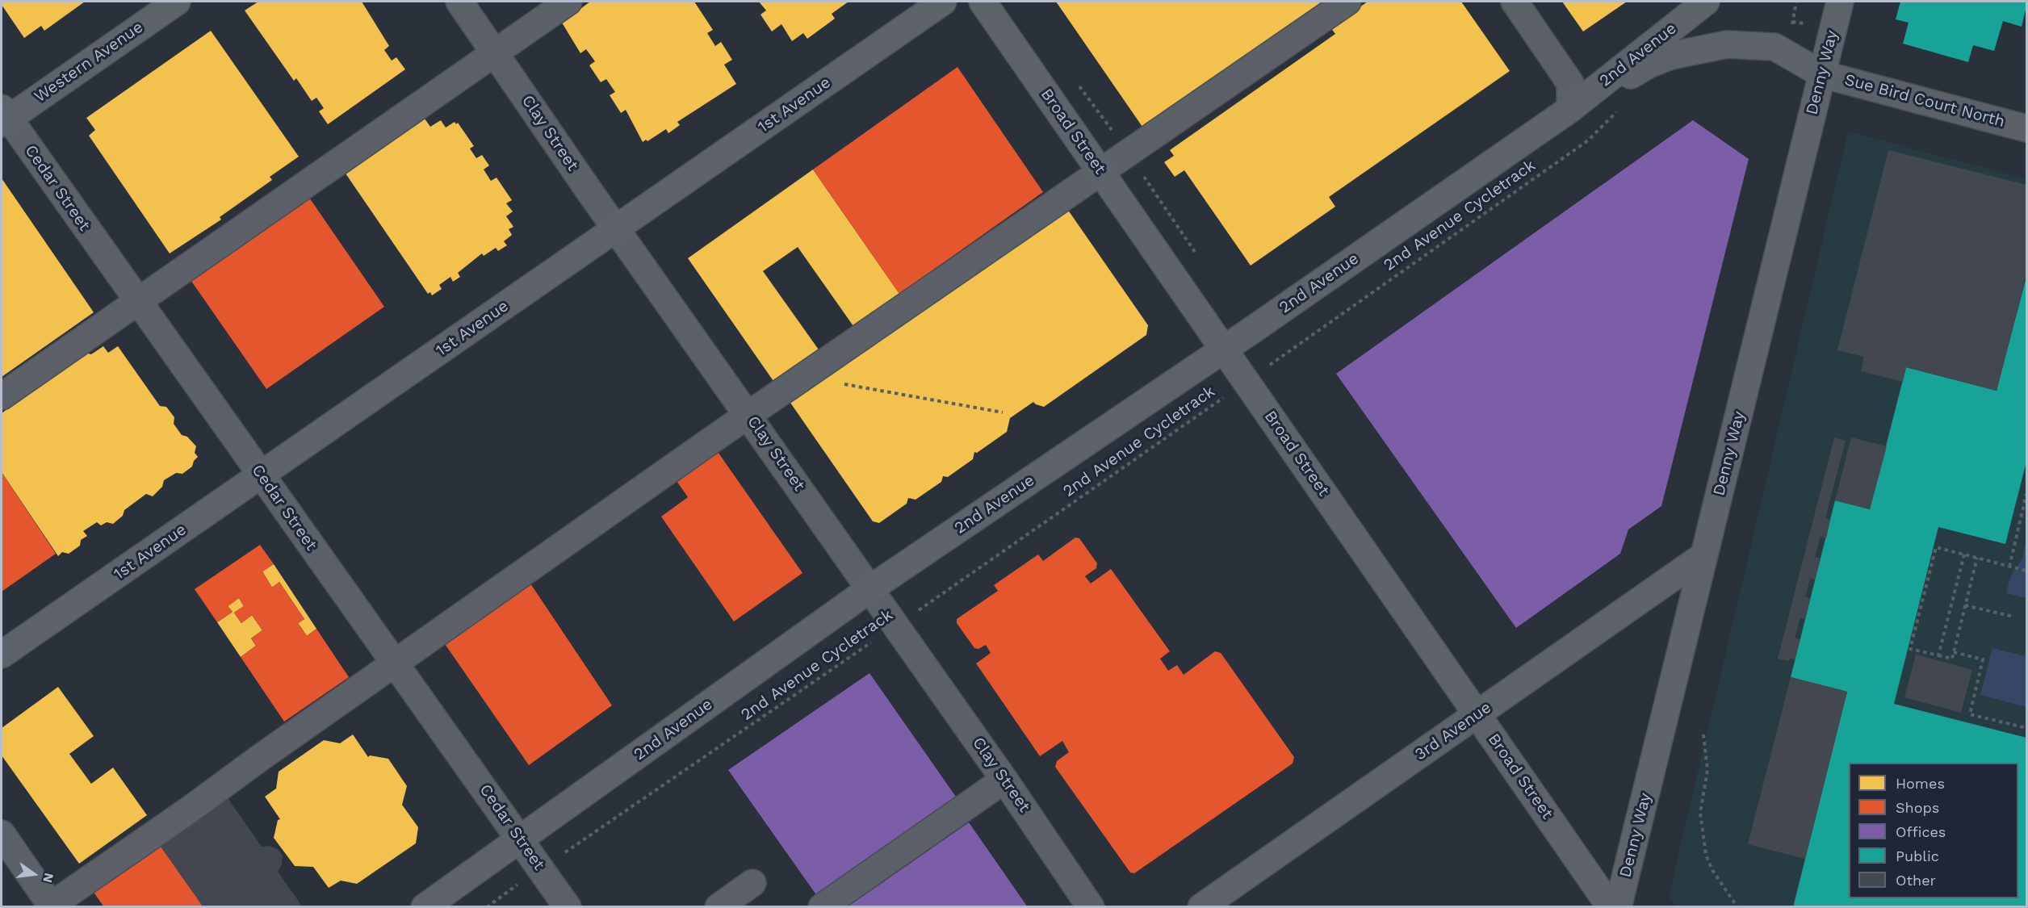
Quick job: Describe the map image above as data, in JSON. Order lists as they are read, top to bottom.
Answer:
{
  "streets": {
    "main road": [
      "2nd Avenue",
      "Western Avenue",
      "Denny Way",
      "1st Avenue",
      "Broad Street",
      "3rd Avenue"
    ],
    "street": ["Sue Bird Court North", "Clay Street", "Cedar Street"],
    "path": ["2nd Avenue Cycletrack"]
  },
  "crossings": [
    ["2nd Avenue", "Denny Way"],
    ["2nd Avenue", "Sue Bird Court North"],
    ["2nd Avenue", "Broad Street"],
    ["2nd Avenue", "Clay Street"],
    ["2nd Avenue", "Cedar Street"],
    ["Western Avenue", "Cedar Street"],
    ["Denny Way", "Sue Bird Court North"],
    ["Denny Way", "3rd Avenue"],
    ["1st Avenue", "Clay Street"],
    ["1st Avenue", "Cedar Street"],
    ["Broad Street", "2nd Avenue Cycletrack"],
    ["Broad Street", "3rd Avenue"],
    ["Clay Street", "2nd Avenue Cycletrack"],
    ["Cedar Street", "2nd Avenue Cycletrack"]
  ],
  "legend": [
    "Homes",
    "Shops",
    "Offices",
    "Public",
    "Other"
  ],
  "north": "right"
}
